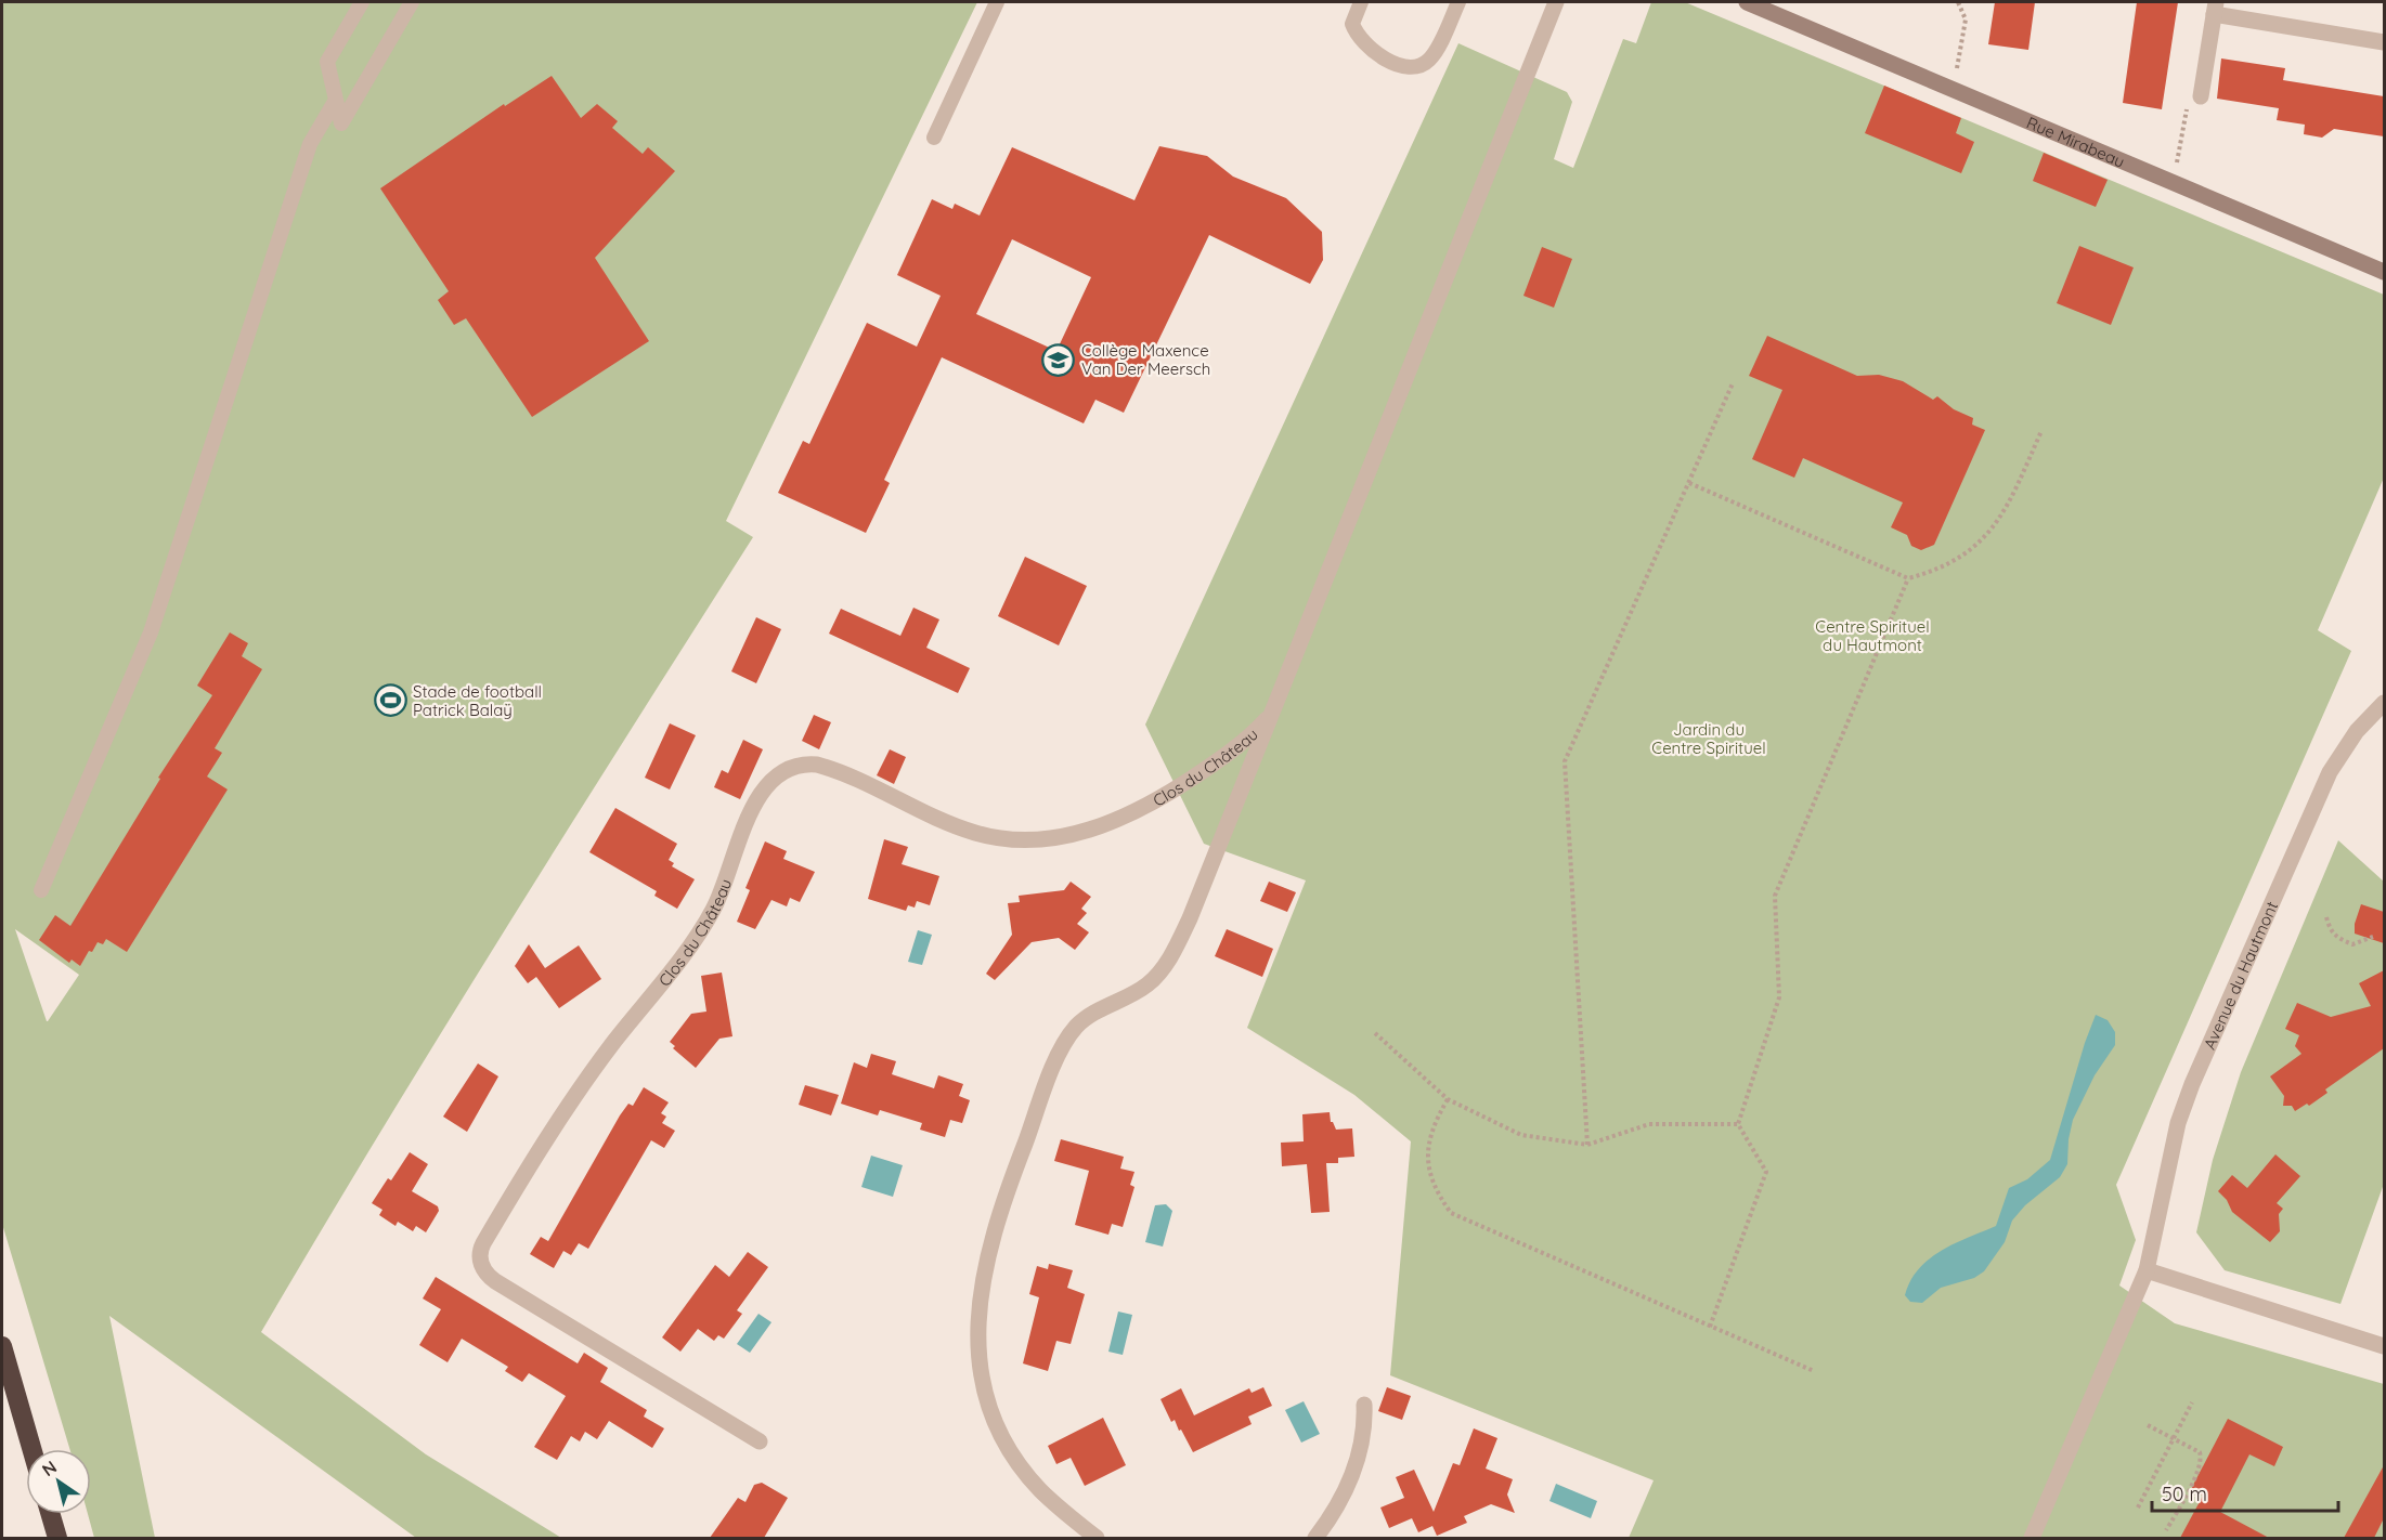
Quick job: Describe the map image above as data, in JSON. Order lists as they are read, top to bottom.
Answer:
{
  "streets": {
    "main road": ["Rue Mirabeau"],
    "street": ["Clos du Château", "Avenue du Hautmont"]
  },
  "parks": ["Centre Spirituel du Hautmont", "Jardin du Centre Spirituel"],
  "places": {
    "school or university": ["Collège Maxence Van Der Meersch"],
    "sports": ["Stade de football Patrick Balaÿ"]
  },
  "scale_bar": "50 m",
  "north": "top left"
}
